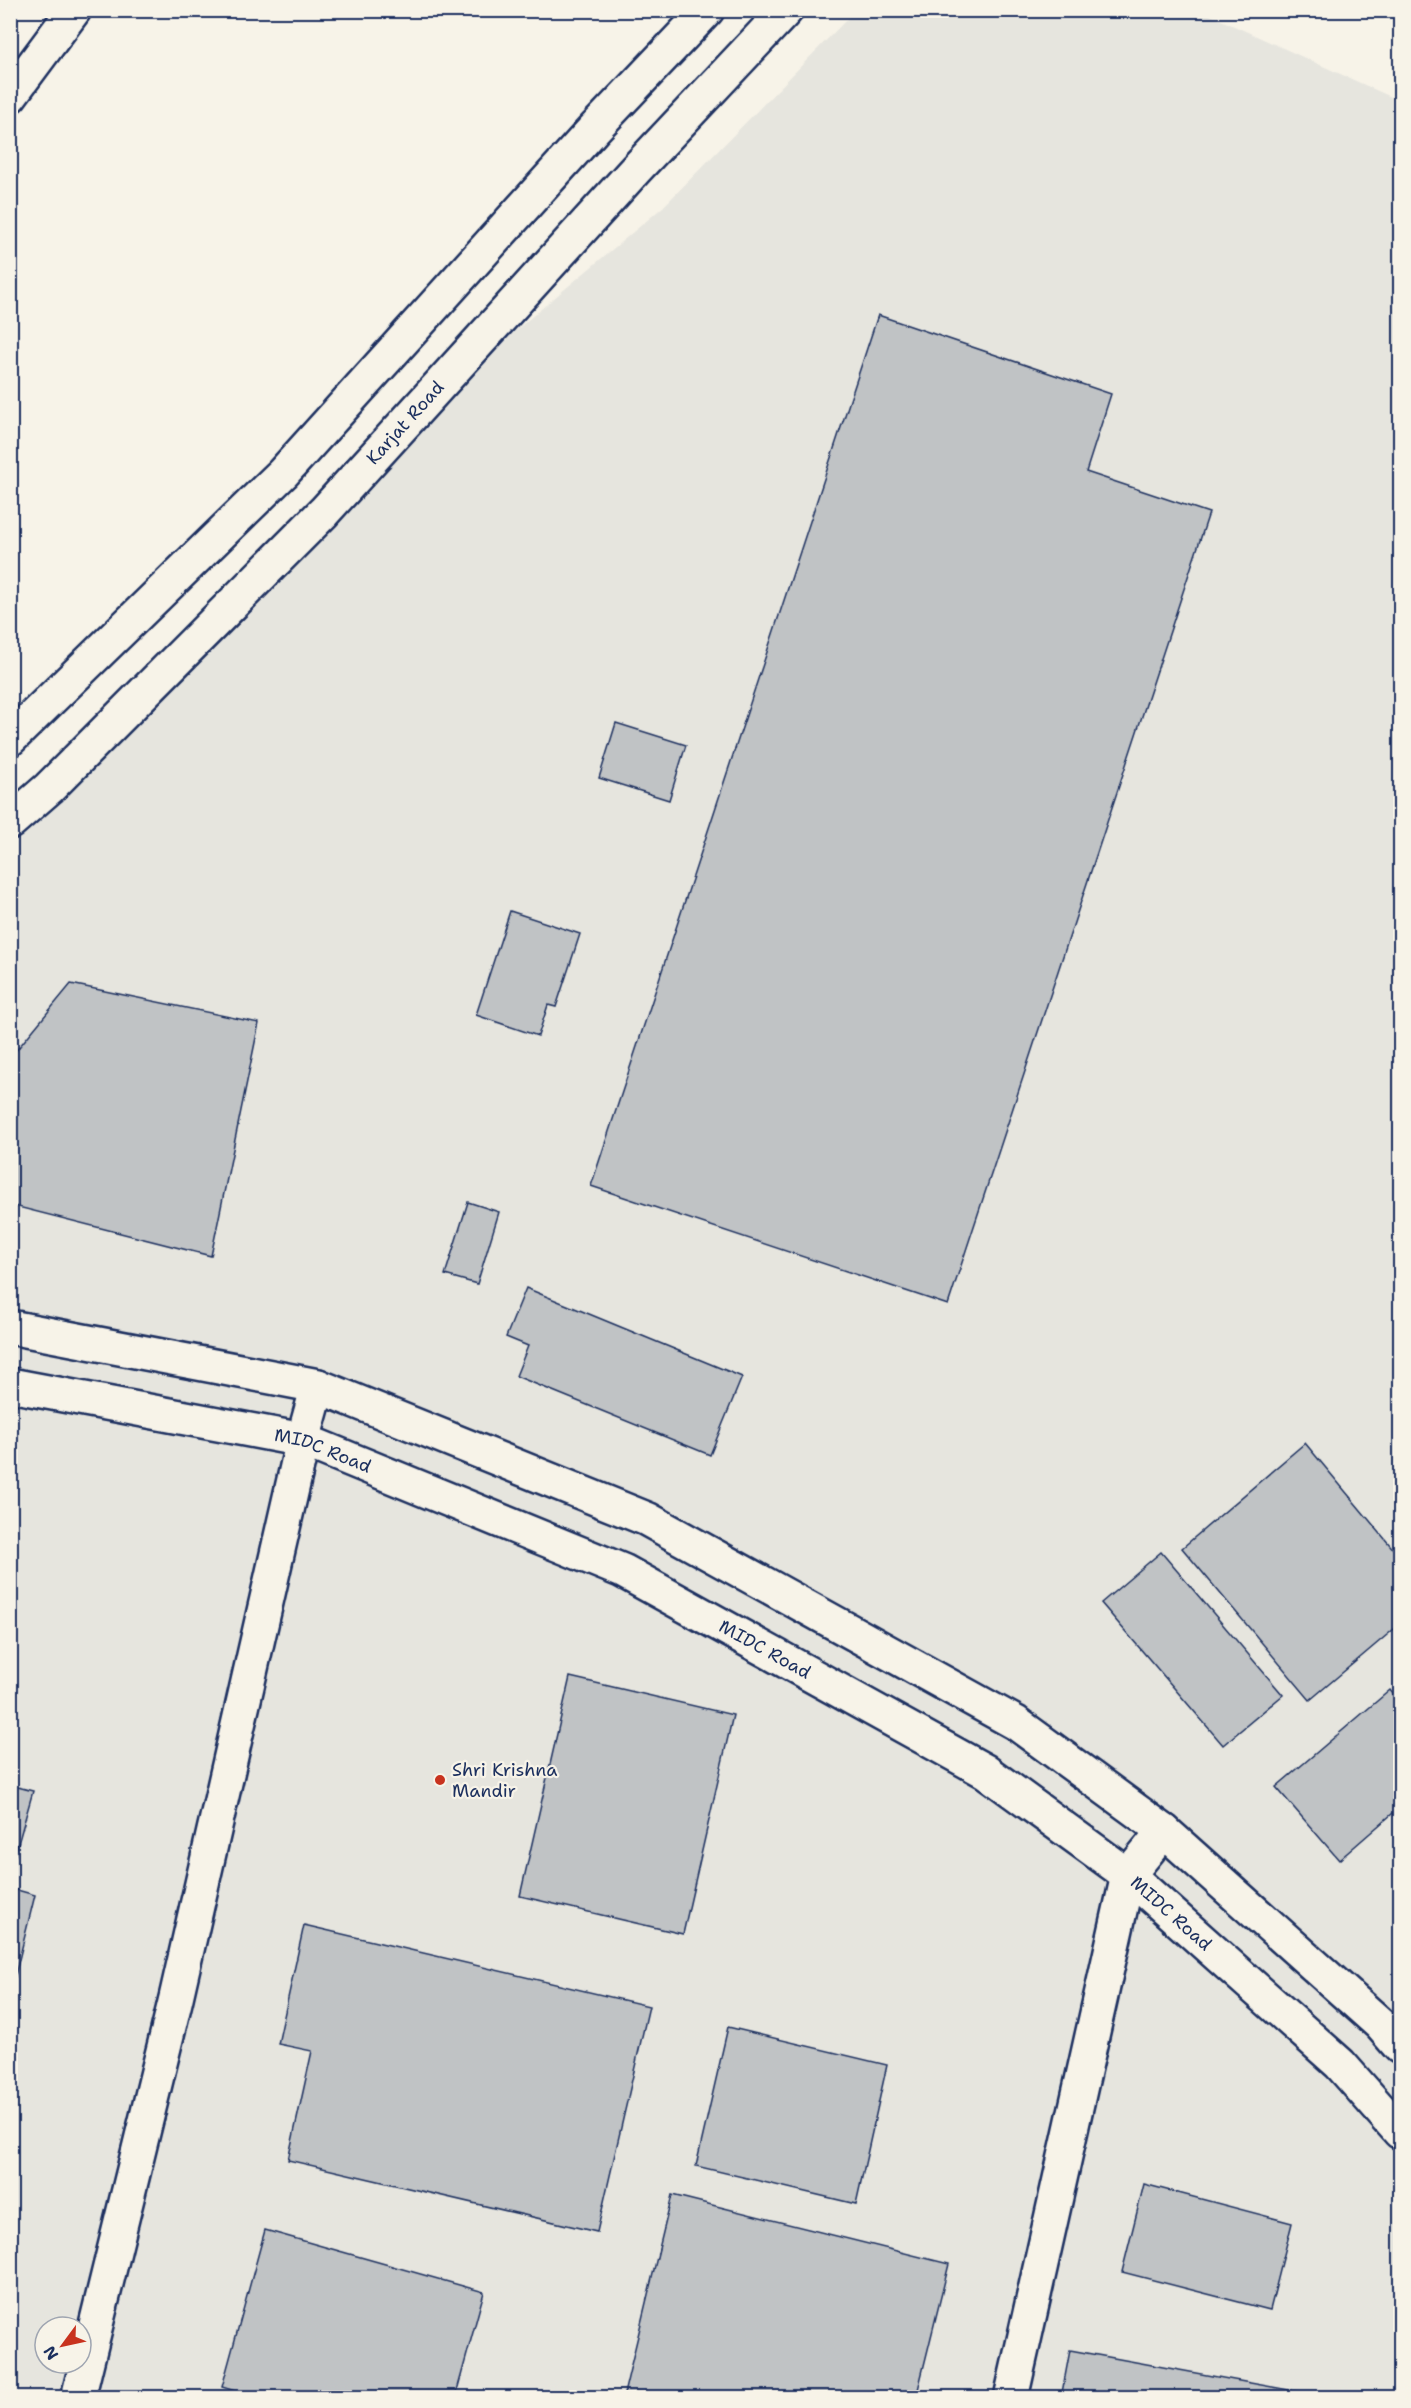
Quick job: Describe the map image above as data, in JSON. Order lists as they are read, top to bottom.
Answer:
{
  "streets": {
    "main road": ["Karjat Road", "MIDC Road"]
  },
  "places": ["Shri Krishna Mandir"],
  "north": "bottom left"
}
